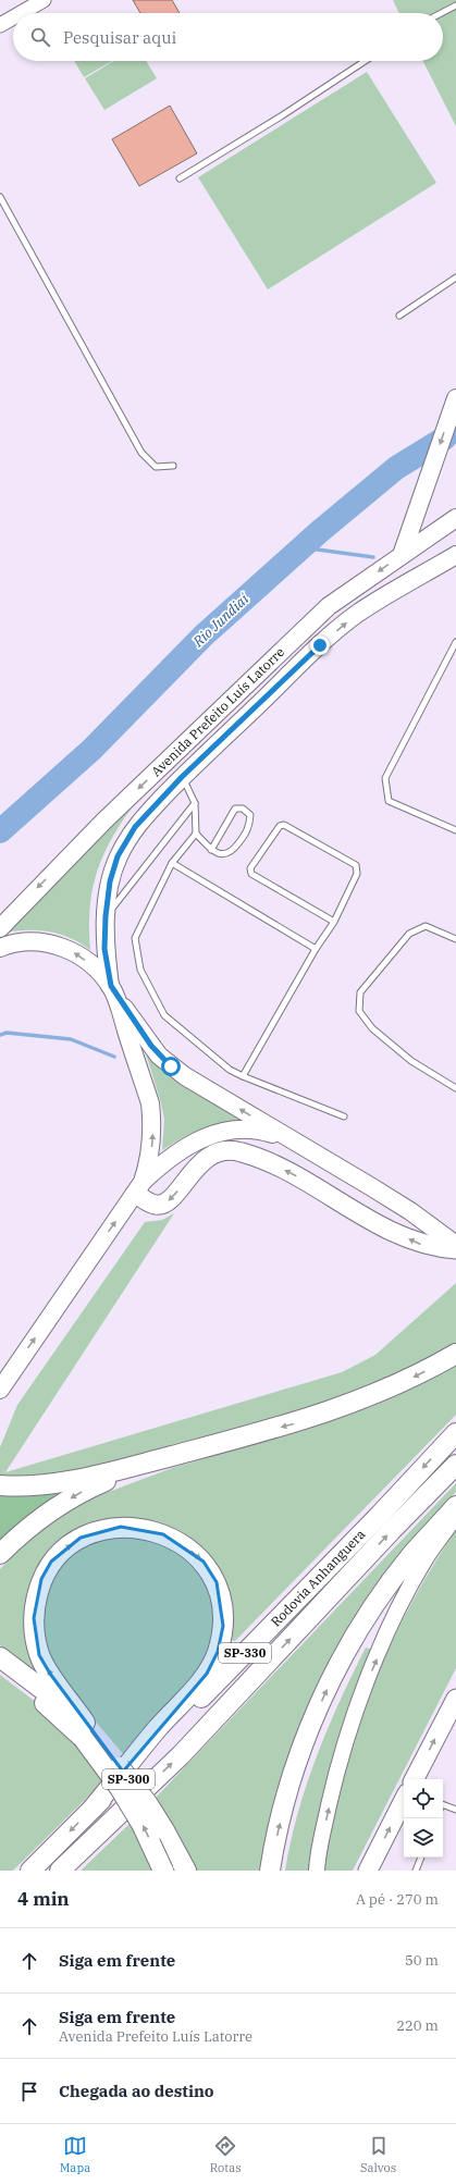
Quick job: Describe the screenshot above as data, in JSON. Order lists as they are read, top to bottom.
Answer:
{
  "streets": {
    "highway": ["Rodovia Anhanguera", "SP-330", "SP-300"],
    "main road": ["Avenida Prefeito Luís Latorre"]
  },
  "water": ["Rio Jundiaí"],
  "page": {
    "search": "Pesquisar aqui",
    "heading": ["4 min", "A pé · 270 m"],
    "list": [
      ["Siga em frente", "50 m"],
      ["Siga em frente", "Avenida Prefeito Luís Latorre", "220 m"],
      "Chegada ao destino"
    ],
    "nav": ["Mapa", "Rotas", "Salvos"]
  }
}
